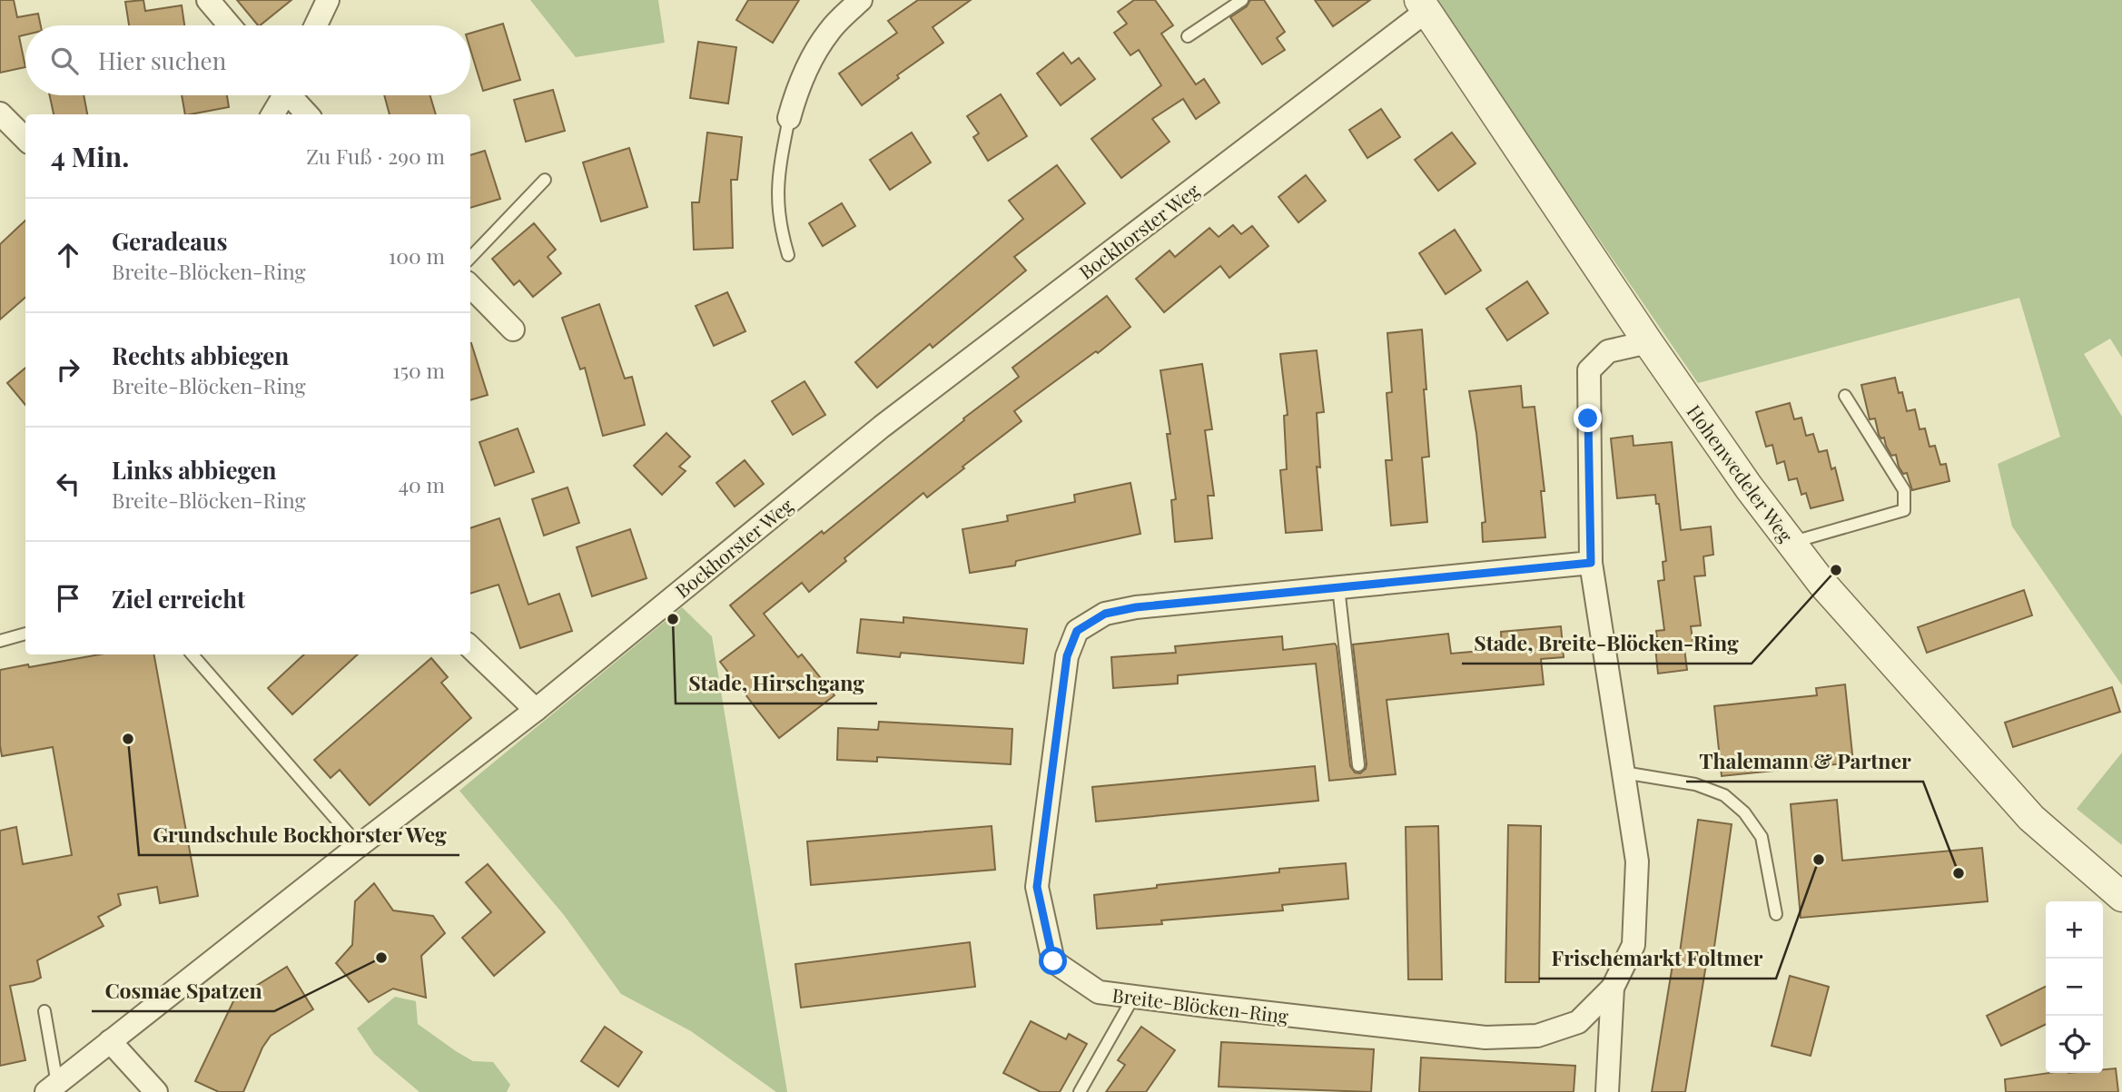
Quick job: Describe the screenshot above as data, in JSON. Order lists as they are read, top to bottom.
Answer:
{
  "streets": {
    "street": ["Bockhorster Weg", "Hohenwedeler Weg", "Breite-Blöcken-Ring"]
  },
  "crossings": [
    ["Bockhorster Weg", "Hohenwedeler Weg"],
    ["Hohenwedeler Weg", "Breite-Blöcken-Ring"]
  ],
  "places": [
    "Stade, Breite-Blöcken-Ring",
    "Stade, Hirschgang",
    "Grundschule Bockhorster Weg",
    "Frischemarkt Foltmer",
    "Thalemann & Partner",
    "Cosmae Spatzen"
  ],
  "page": {
    "search": "Hier suchen",
    "heading": ["4 Min.", "Zu Fuß · 290 m"],
    "list": [
      ["Geradeaus", "Breite-Blöcken-Ring", "100 m"],
      ["Rechts abbiegen", "Breite-Blöcken-Ring", "150 m"],
      ["Links abbiegen", "Breite-Blöcken-Ring", "40 m"],
      "Ziel erreicht"
    ],
    "map_buttons": ["+", "−"]
  }
}
